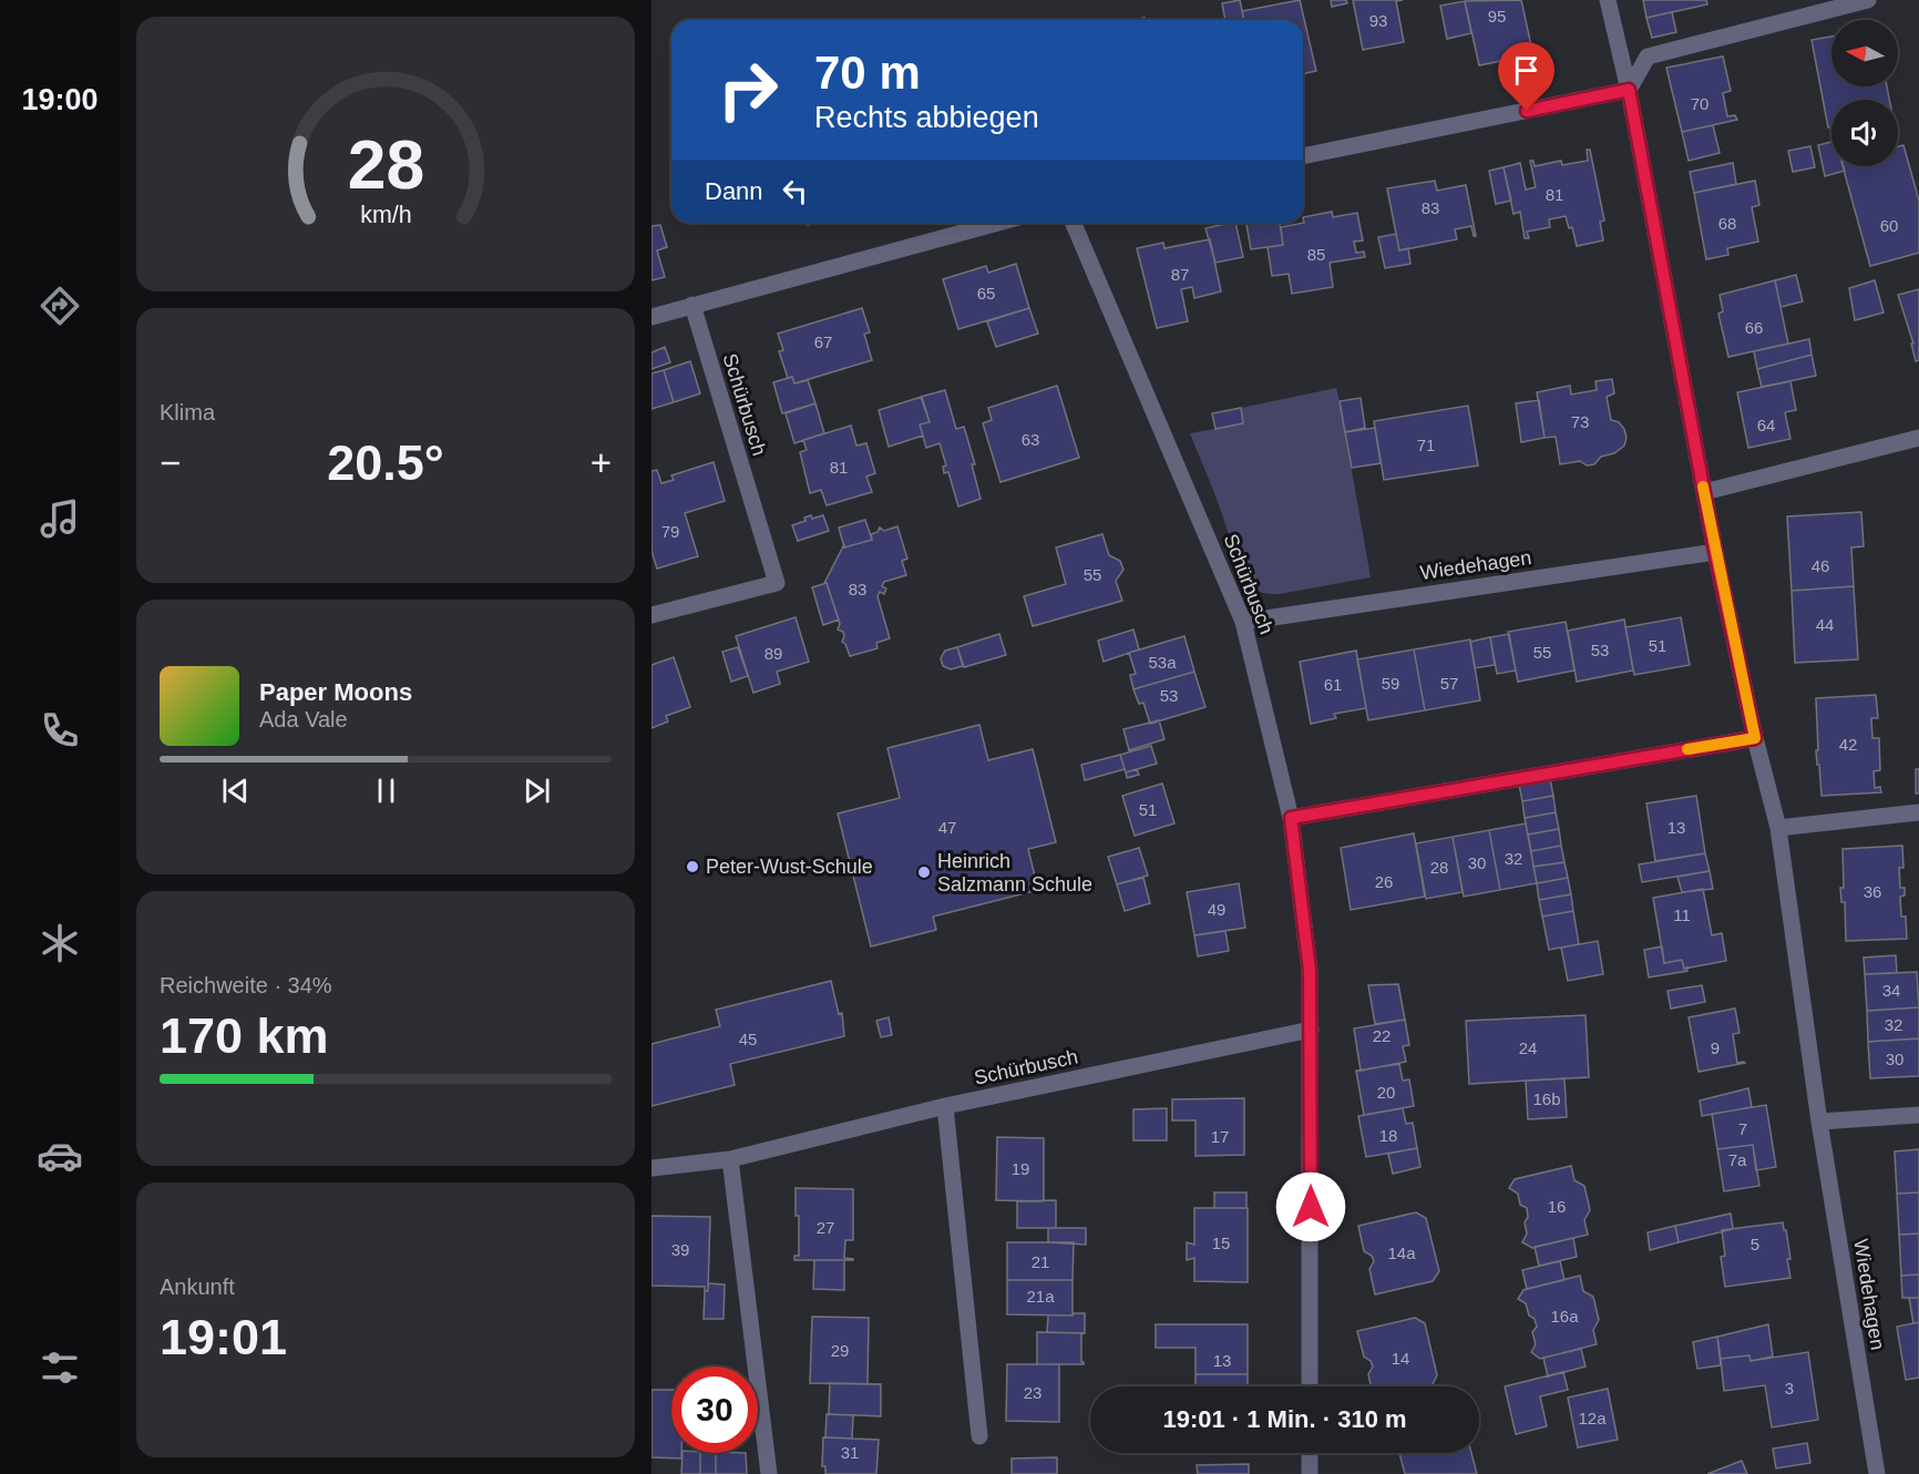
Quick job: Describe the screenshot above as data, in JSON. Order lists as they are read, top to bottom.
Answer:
{
  "streets": {
    "street": ["Schürbusch", "Wiedehagen"]
  },
  "crossings": [
    ["Schürbusch", "Wiedehagen"]
  ],
  "places": ["Peter-Wust-Schule", "Heinrich Salzmann Schule"],
  "house_numbers": [
    "95",
    "93",
    "70",
    "81",
    "83",
    "68",
    "60",
    "85",
    "87",
    "65",
    "66",
    "67",
    "73",
    "64",
    "63",
    "71",
    "81",
    "79",
    "46",
    "55",
    "83",
    "44",
    "51",
    "53",
    "55",
    "89",
    "53a",
    "59",
    "57",
    "61",
    "53",
    "42",
    "51",
    "47",
    "13",
    "32",
    "30",
    "28",
    "26",
    "36",
    "49",
    "11",
    "34",
    "32",
    "22",
    "45",
    "24",
    "9",
    "30",
    "20",
    "16b",
    "7",
    "18",
    "17",
    "7a",
    "19",
    "16",
    "27",
    "15",
    "5",
    "39",
    "14a",
    "21",
    "21a",
    "16a",
    "29",
    "14",
    "13",
    "3",
    "23",
    "12a",
    "31"
  ],
  "north": "left",
  "page": {
    "tabs": "19:00",
    "turn": ["70 m", "Rechts abbiegen"],
    "then": "Dann",
    "tile": [
      "Klima",
      ["Reichweite · 34%", "170 km"],
      ["Ankunft", "19:01"]
    ],
    "heat": ["−", "20.5°", "+"],
    "song": ["Paper Moons", "Ada Vale"],
    "limit": "30",
    "trip": "19:01 · 1 Min. · 310 m",
    "gauge": ["28", "km/h"]
  }
}
